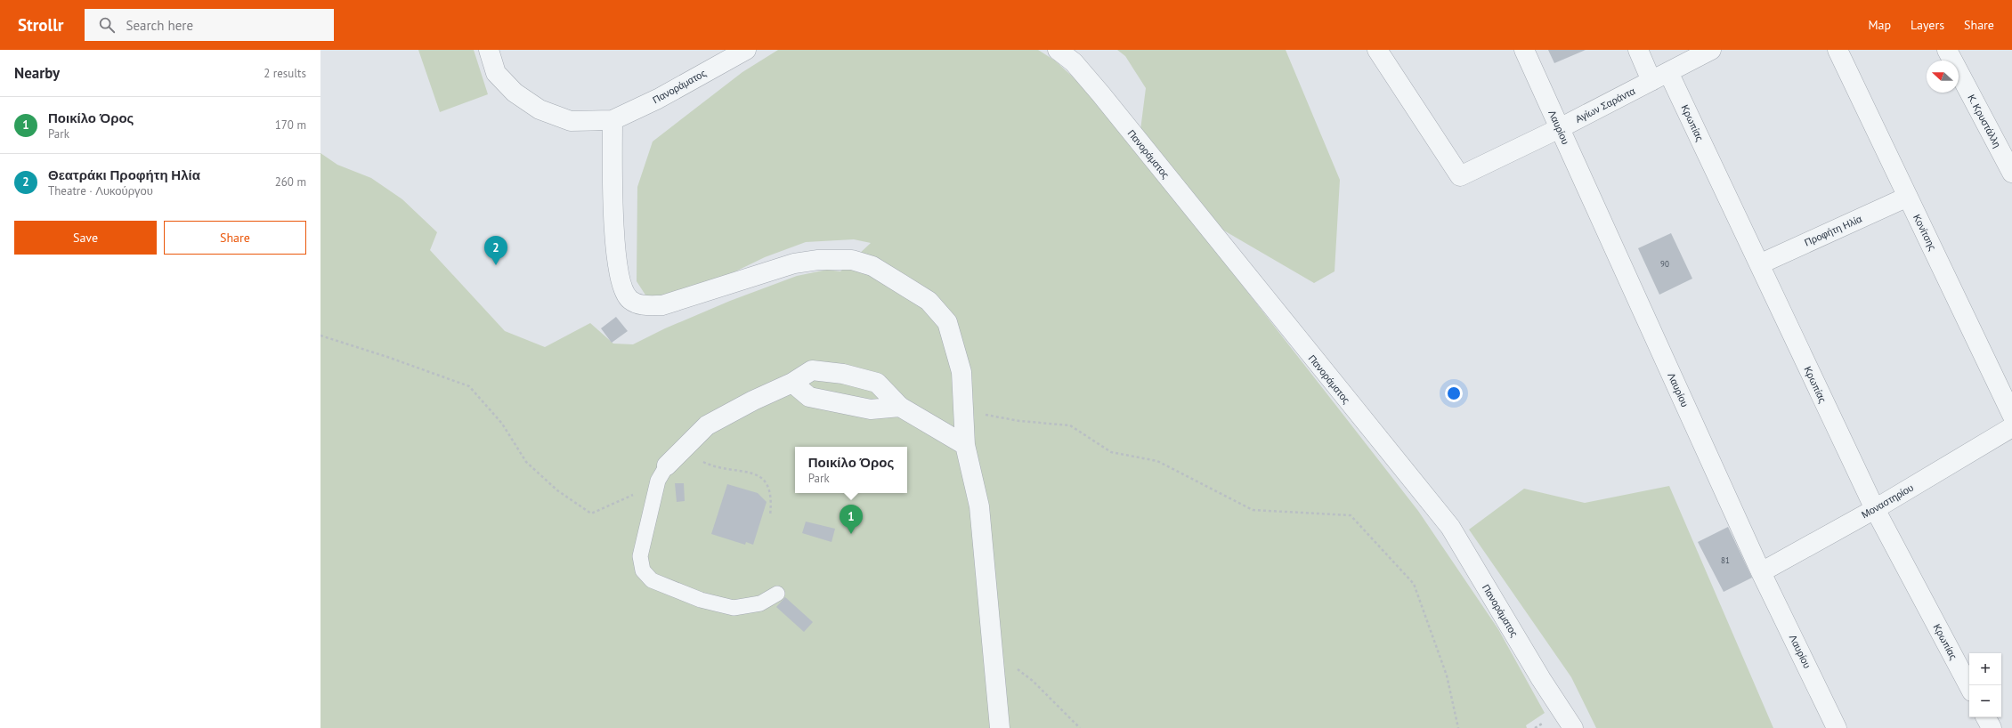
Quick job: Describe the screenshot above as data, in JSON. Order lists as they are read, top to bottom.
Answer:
{
  "streets": {
    "street": [
      "Πανοράματος",
      "Αγίων Σαράντα",
      "Κ. Κρυστάλλη",
      "Κρωπίας",
      "Λαυρίου",
      "Προφήτη Ηλία",
      "Κονίτσης",
      "Μοναστηρίου"
    ]
  },
  "crossings": [
    ["Αγίων Σαράντα", "Κρωπίας"],
    ["Αγίων Σαράντα", "Λαυρίου"],
    ["Κρωπίας", "Προφήτη Ηλία"],
    ["Κρωπίας", "Μοναστηρίου"],
    ["Λαυρίου", "Μοναστηρίου"],
    ["Προφήτη Ηλία", "Κονίτσης"]
  ],
  "house_numbers": ["90", "81"],
  "north": "left",
  "page": {
    "header": "Strollr",
    "search": "Search here",
    "nav": ["Map", "Layers", "Share"],
    "heading": ["Nearby", "2 results"],
    "list": [
      {
        "mark": "1",
        "name": "Ποικίλο Όρος",
        "note": "Park",
        "value": "170 m"
      },
      {
        "mark": "2",
        "name": "Θεατράκι Προφήτη Ηλία",
        "note": "Theatre · Λυκούργου",
        "value": "260 m"
      }
    ],
    "buttons": ["Save", "Share"],
    "pins": ["2", "1"],
    "popup": ["Ποικίλο Όρος", "Park"],
    "map_buttons": ["+", "−"]
  }
}
